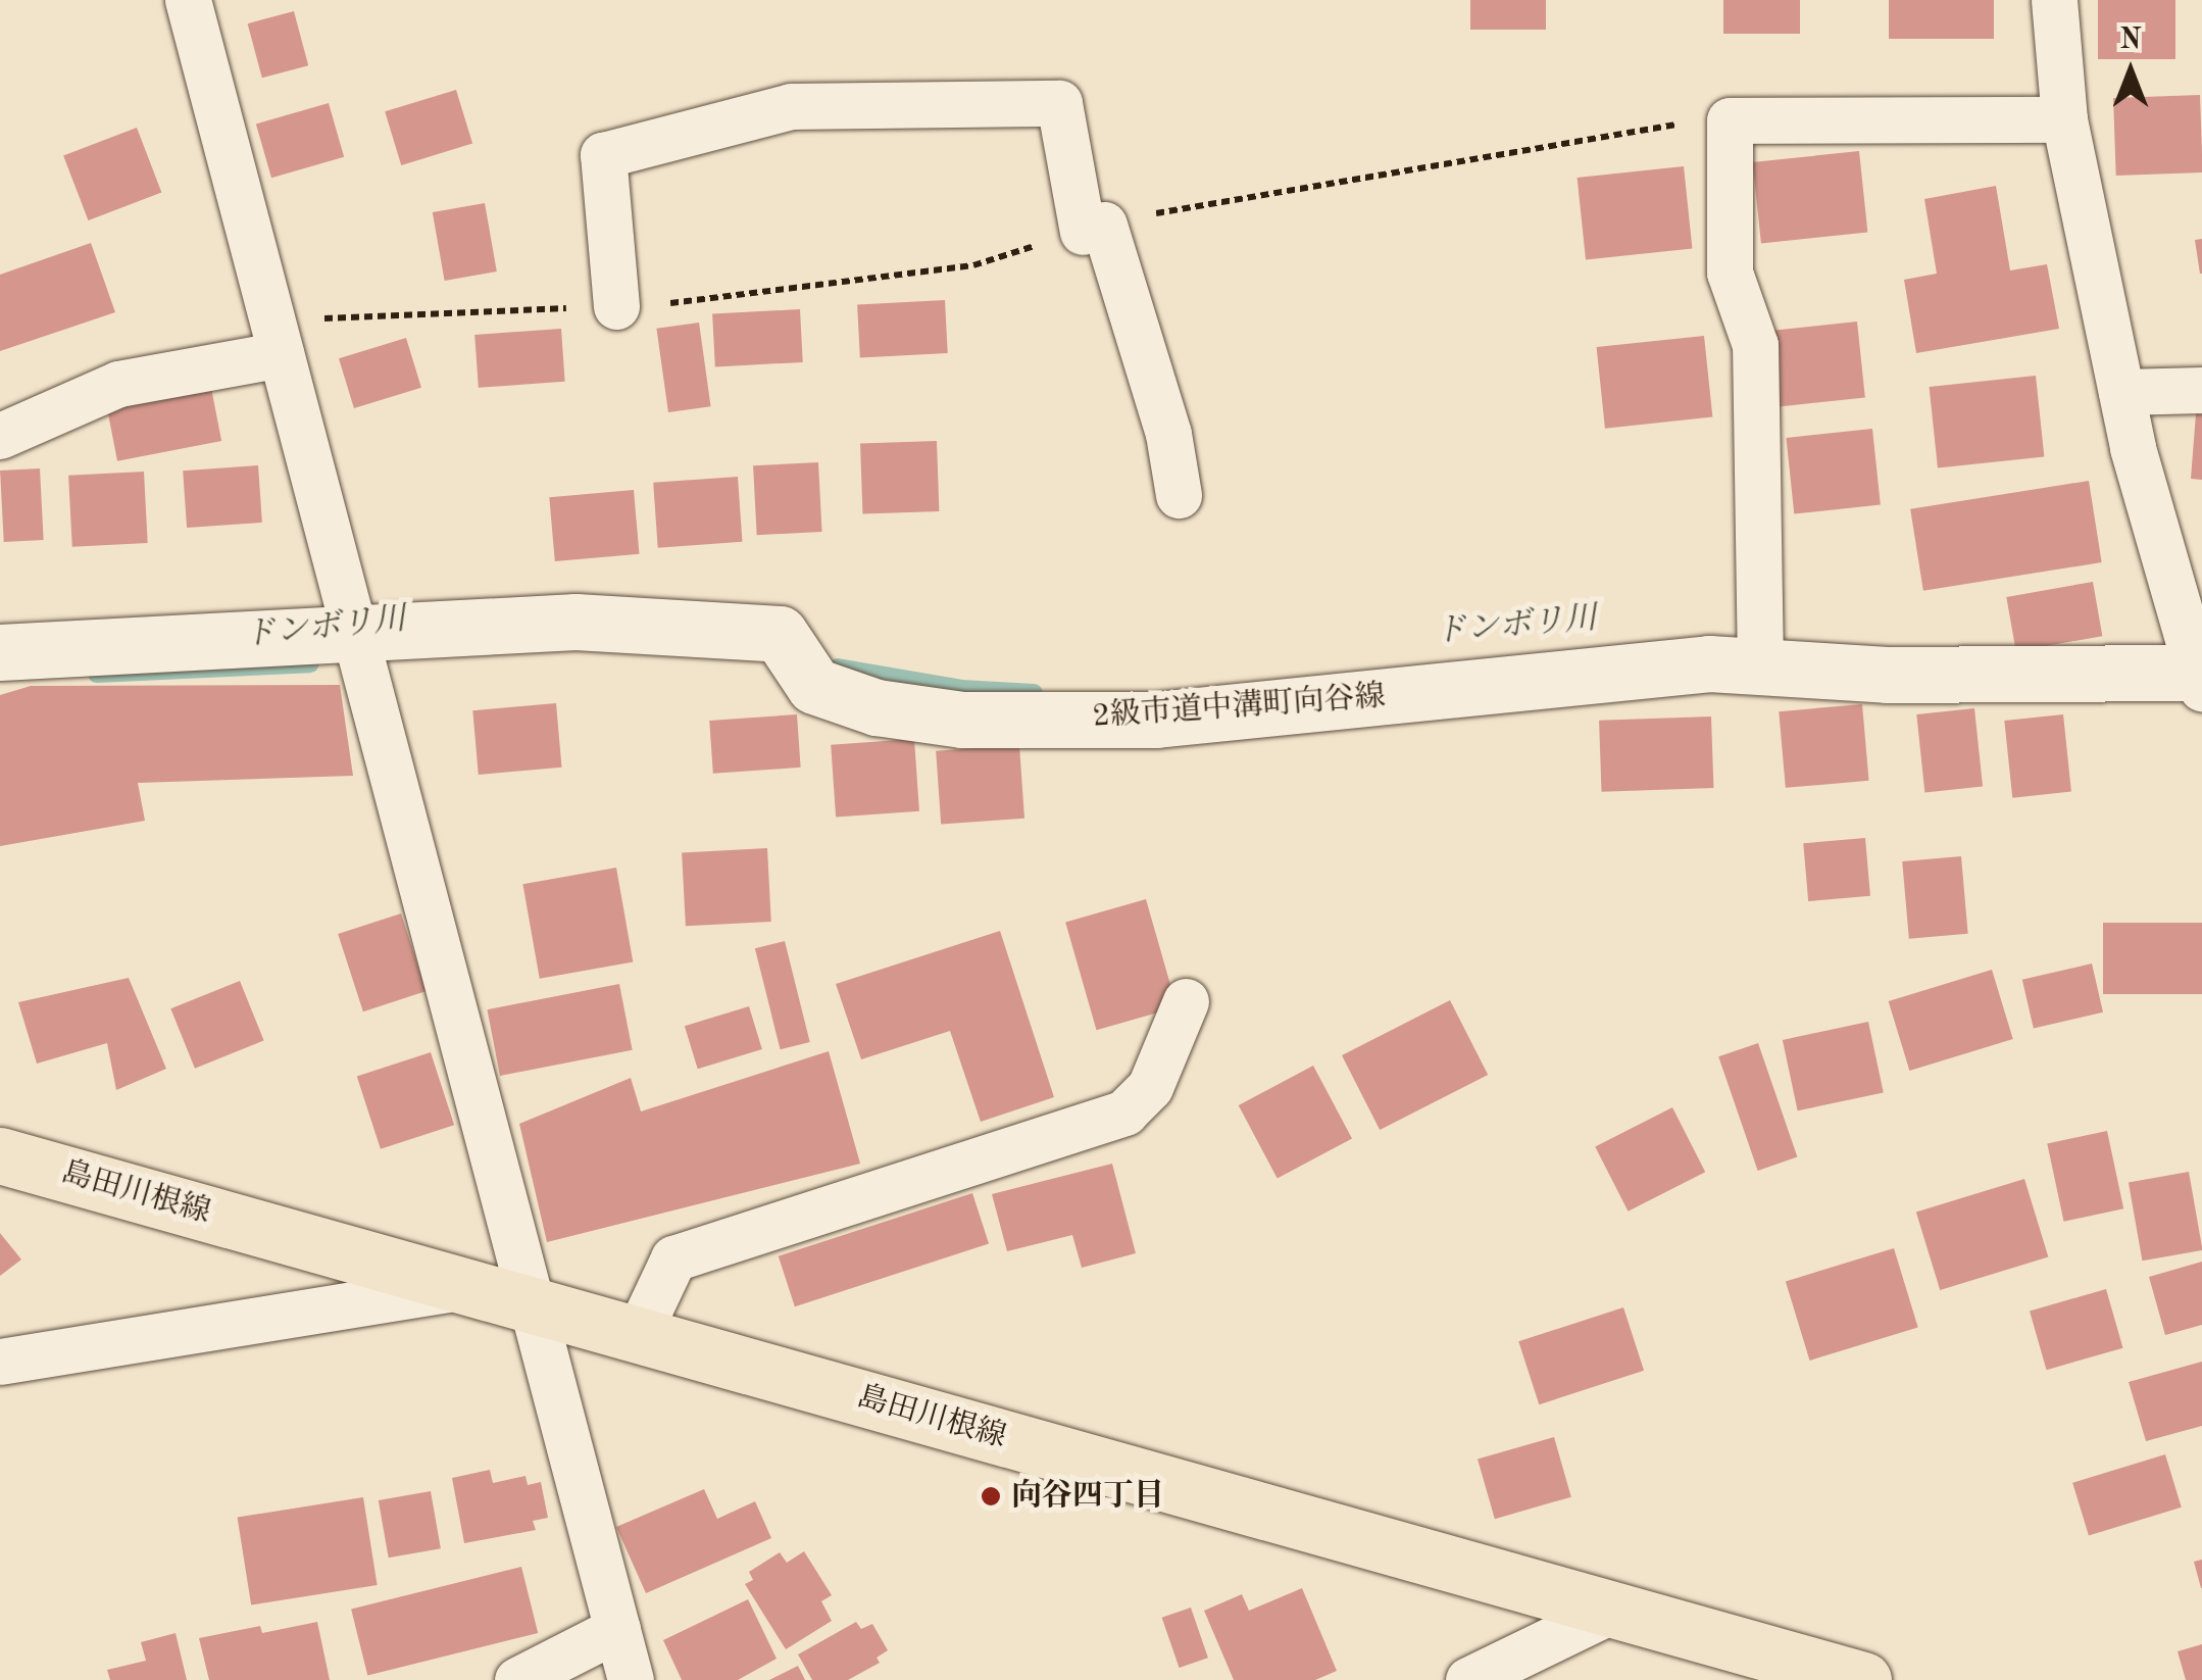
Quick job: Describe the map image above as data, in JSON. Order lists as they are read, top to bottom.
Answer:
{
  "streets": {
    "main road": ["島田川根線"],
    "street": ["2級市道中溝町向谷線"]
  },
  "water": ["ドンボリ川"],
  "places": ["向谷四丁目"],
  "north": "top"
}
